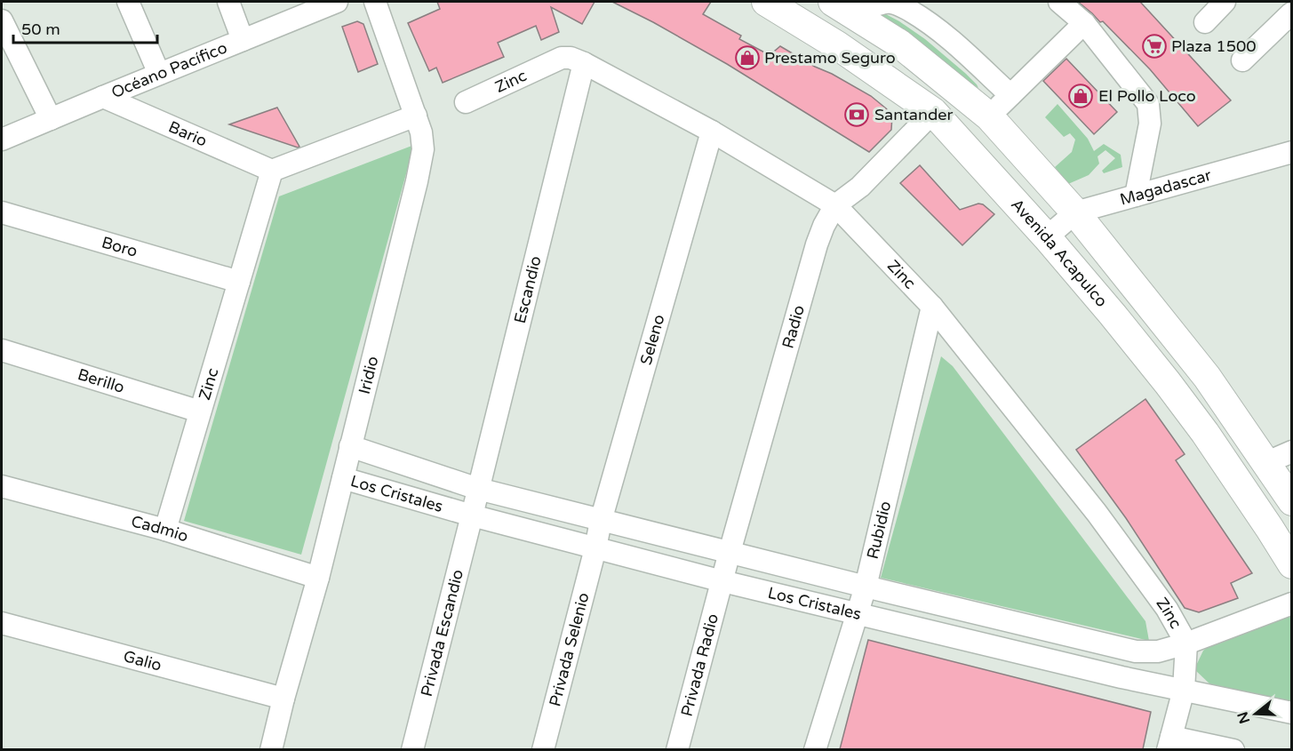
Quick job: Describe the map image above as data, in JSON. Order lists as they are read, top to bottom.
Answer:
{
  "streets": {
    "main road": ["Avenida Acapulco"],
    "street": [
      "Océano Pacífico",
      "Zinc",
      "Bario",
      "Magadascar",
      "Boro",
      "Escandio",
      "Radio",
      "Seleno",
      "Iridio",
      "Berillo",
      "Los Cristales",
      "Cadmio",
      "Rubidio",
      "Privada Escandio",
      "Privada Selenio",
      "Galio",
      "Privada Radio"
    ]
  },
  "crossings": [
    ["Océano Pacífico", "Bario"],
    ["Zinc", "Bario"],
    ["Zinc", "Boro"],
    ["Zinc", "Escandio"],
    ["Zinc", "Radio"],
    ["Zinc", "Seleno"],
    ["Zinc", "Berillo"],
    ["Zinc", "Los Cristales"],
    ["Zinc", "Cadmio"],
    ["Zinc", "Rubidio"],
    ["Magadascar", "Avenida Acapulco"],
    ["Avenida Acapulco", "Radio"],
    ["Escandio", "Los Cristales"],
    ["Escandio", "Privada Escandio"],
    ["Radio", "Los Cristales"],
    ["Radio", "Privada Radio"],
    ["Seleno", "Los Cristales"],
    ["Seleno", "Privada Selenio"],
    ["Iridio", "Los Cristales"],
    ["Iridio", "Cadmio"],
    ["Iridio", "Galio"],
    ["Los Cristales", "Rubidio"],
    ["Los Cristales", "Privada Escandio"],
    ["Los Cristales", "Privada Selenio"],
    ["Los Cristales", "Privada Radio"]
  ],
  "places": {
    "supermarket": ["Plaza 1500"],
    "shop": ["Prestamo Seguro", "El Pollo Loco"],
    "bank": ["Santander"]
  },
  "scale_bar": "50 m",
  "north": "left"
}
